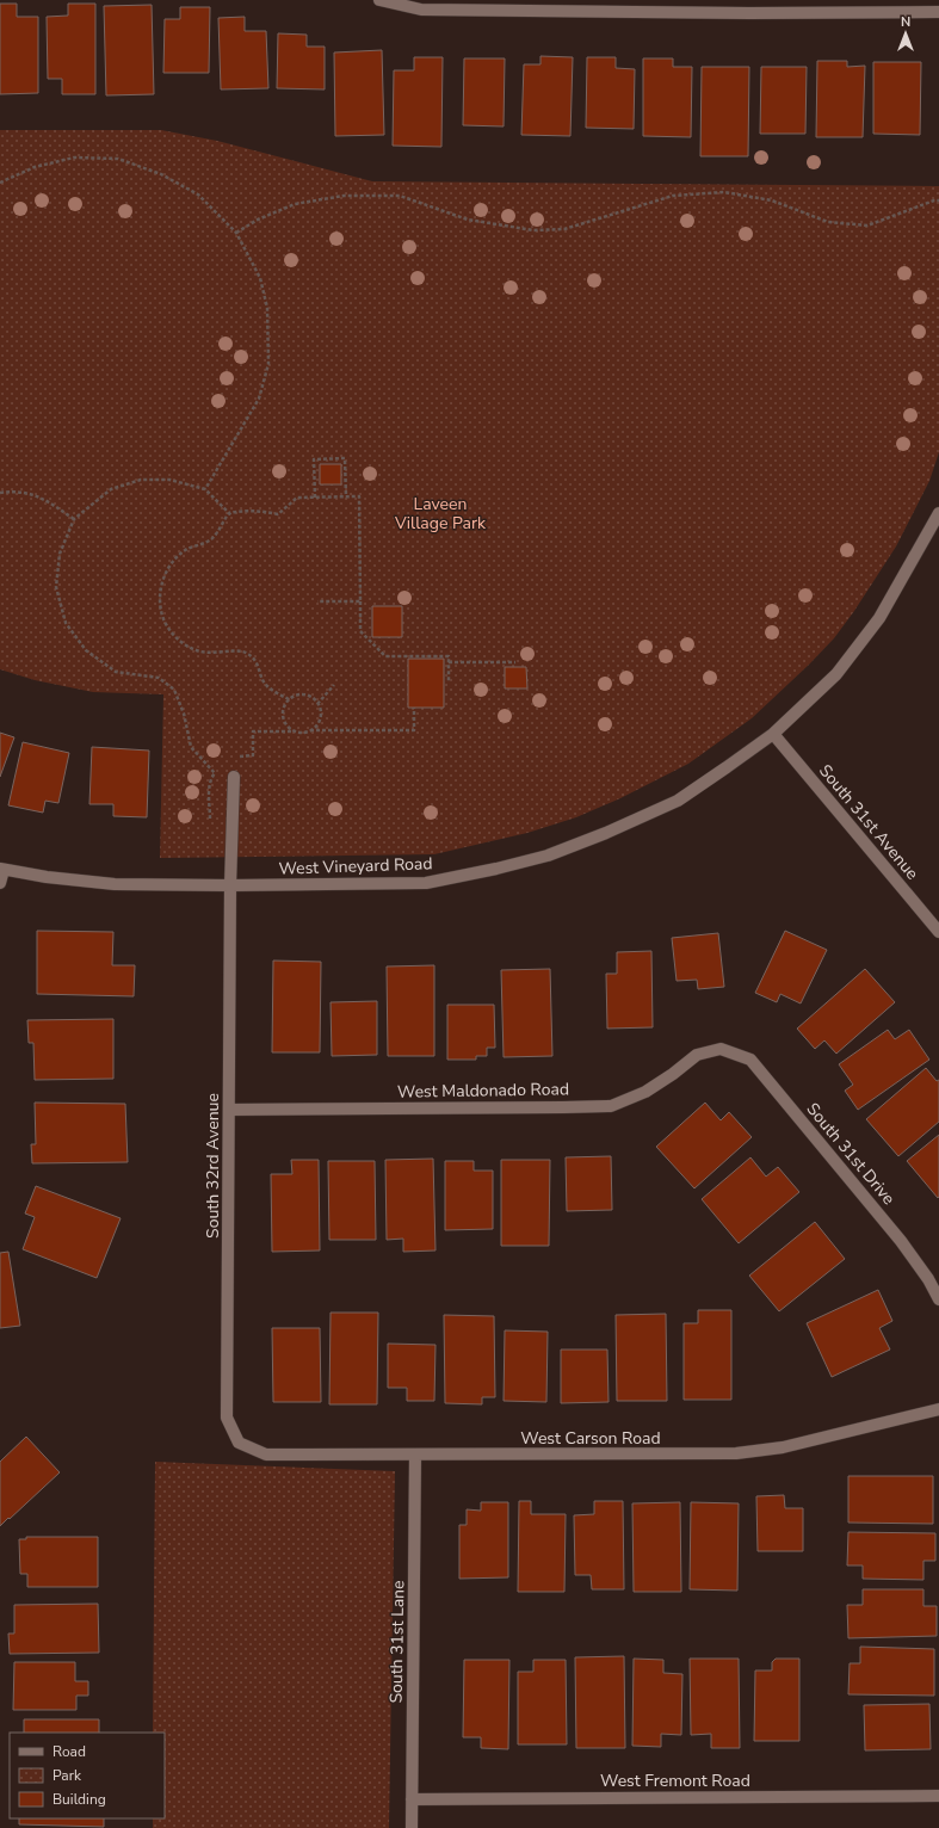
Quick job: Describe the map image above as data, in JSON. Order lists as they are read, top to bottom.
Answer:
{
  "streets": {
    "street": [
      "South 31st Avenue",
      "West Vineyard Road",
      "West Maldonado Road",
      "South 31st Drive",
      "South 32rd Avenue",
      "West Carson Road",
      "South 31st Lane",
      "West Fremont Road"
    ]
  },
  "crossings": [
    ["South 31st Avenue", "West Vineyard Road"],
    ["West Vineyard Road", "South 32rd Avenue"],
    ["West Maldonado Road", "South 31st Drive"],
    ["West Maldonado Road", "South 32rd Avenue"],
    ["South 32rd Avenue", "West Carson Road"],
    ["West Carson Road", "South 31st Lane"],
    ["South 31st Lane", "West Fremont Road"]
  ],
  "parks": ["Laveen Village Park"],
  "legend": ["Road", "Park", "Building"],
  "north": "top"
}
